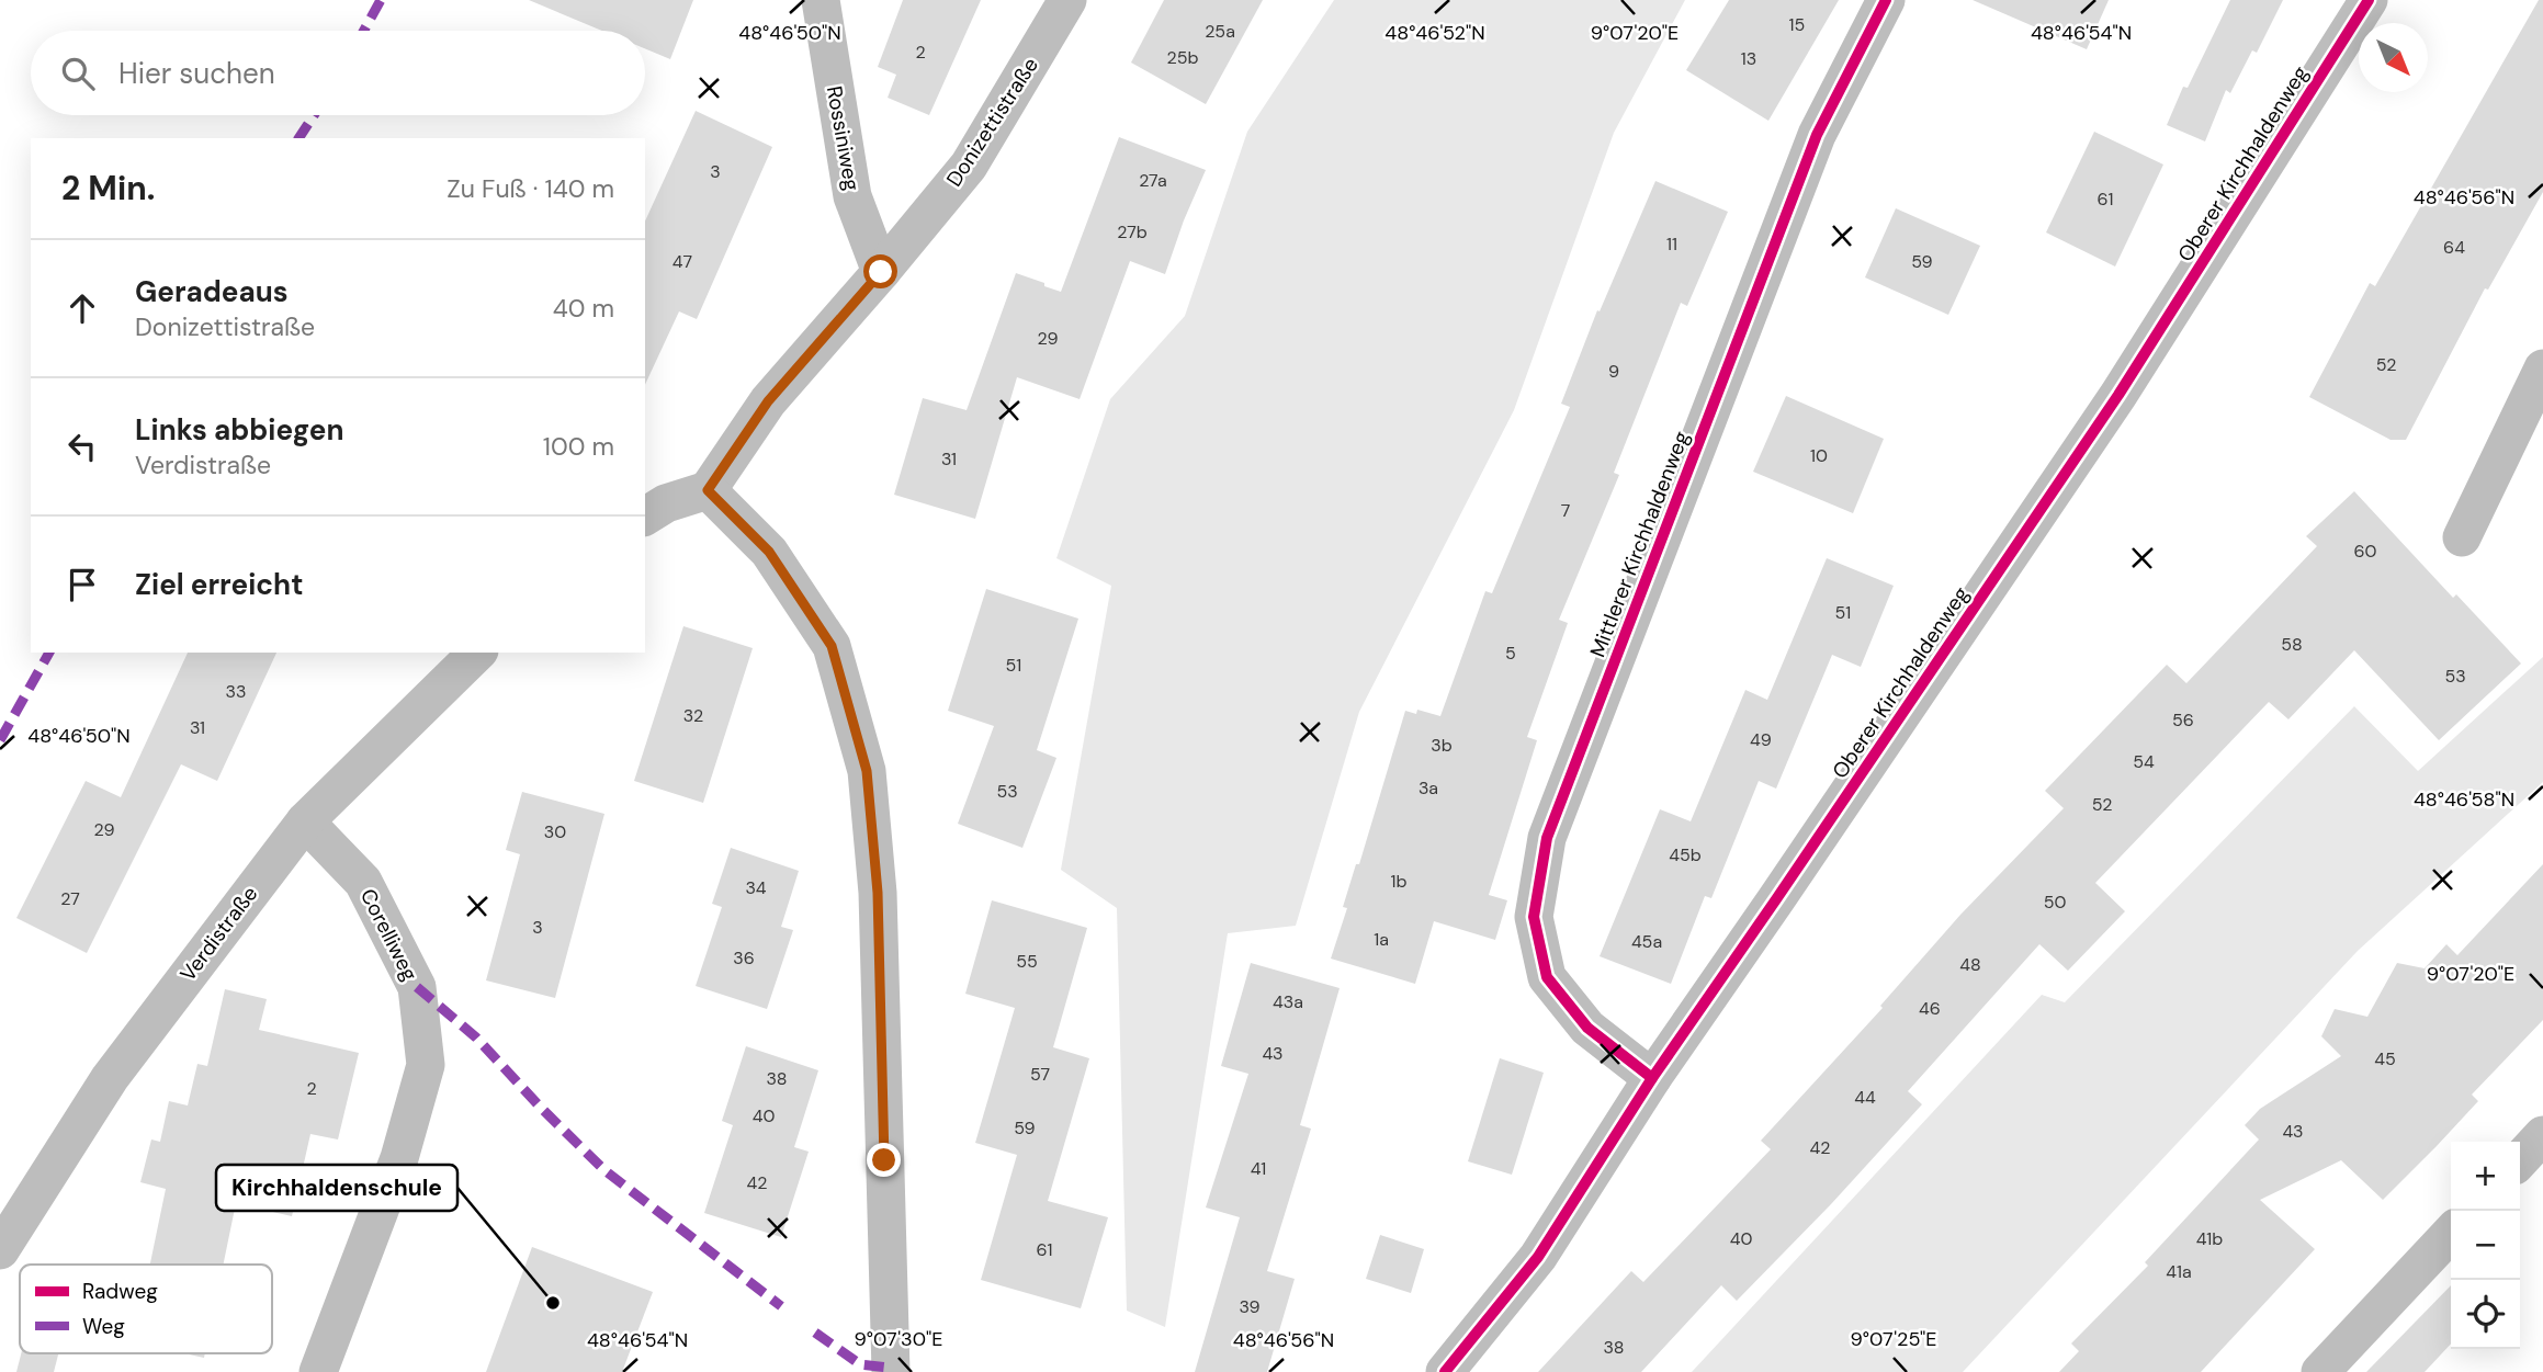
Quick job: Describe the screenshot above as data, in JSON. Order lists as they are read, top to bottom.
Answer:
{
  "streets": {
    "street": [
      "Donizettistraße",
      "Rossiniweg",
      "Oberer Kirchhaldenweg",
      "Mittlerer Kirchhaldenweg",
      "Verdistraße",
      "Corelliweg"
    ]
  },
  "crossings": [
    ["Donizettistraße", "Rossiniweg"],
    ["Oberer Kirchhaldenweg", "Mittlerer Kirchhaldenweg"],
    ["Verdistraße", "Corelliweg"]
  ],
  "places": ["Kirchhaldenschule"],
  "house_numbers": [
    "15",
    "25a",
    "2",
    "25b",
    "13",
    "3",
    "27a",
    "61",
    "27b",
    "11",
    "64",
    "47",
    "59",
    "29",
    "52",
    "9",
    "10",
    "31",
    "7",
    "60",
    "51",
    "58",
    "5",
    "51",
    "53",
    "33",
    "32",
    "56",
    "31",
    "49",
    "3b",
    "54",
    "3a",
    "53",
    "52",
    "29",
    "30",
    "45b",
    "1b",
    "34",
    "27",
    "50",
    "3",
    "1a",
    "45a",
    "36",
    "55",
    "48",
    "43a",
    "46",
    "43",
    "45",
    "57",
    "38",
    "2",
    "44",
    "40",
    "59",
    "43",
    "42",
    "41",
    "42",
    "40",
    "41b",
    "61",
    "41a",
    "39",
    "38"
  ],
  "legend": ["Radweg", "Weg"],
  "north": "bottom right",
  "page": {
    "search": "Hier suchen",
    "heading": ["2 Min.", "Zu Fuß · 140 m"],
    "list": [
      ["Geradeaus", "Donizettistraße", "40 m"],
      ["Links abbiegen", "Verdistraße", "100 m"],
      "Ziel erreicht"
    ],
    "map_buttons": ["+", "−"]
  },
  "coordinates": [
    "48°46'50\"N",
    "48°46'52\"N",
    "48°46'54\"N",
    "9°07'20\"E",
    "48°46'56\"N",
    "48°46'58\"N",
    "9°07'30\"E",
    "9°07'25\"E"
  ]
}
